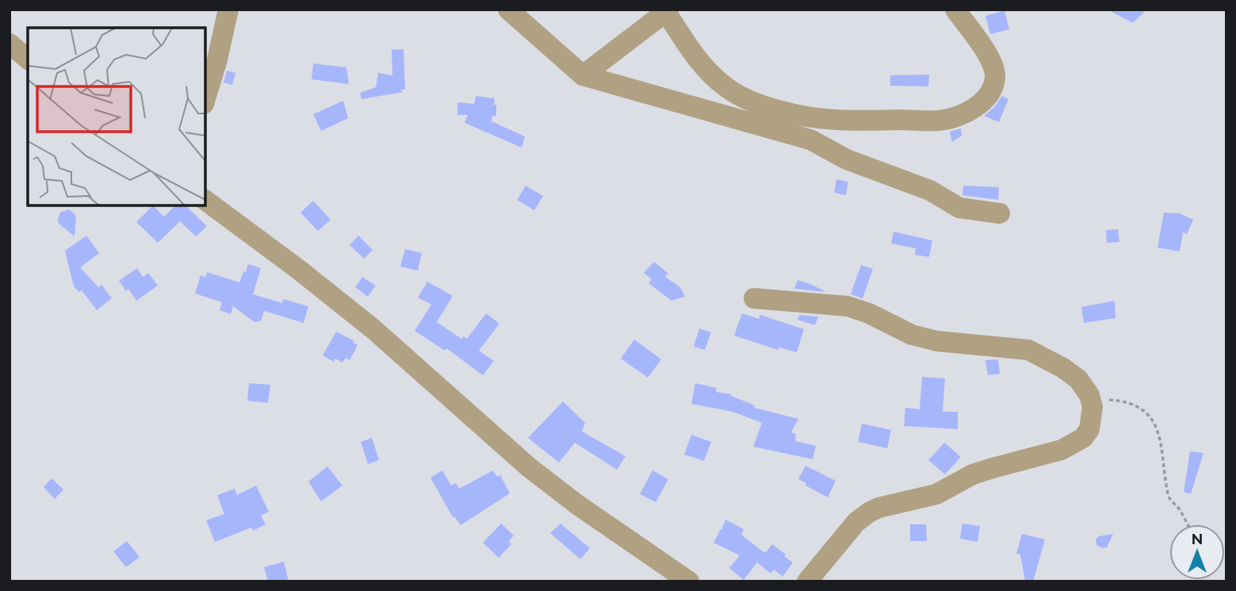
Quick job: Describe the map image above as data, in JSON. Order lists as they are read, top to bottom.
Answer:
{
  "north": "top"
}
